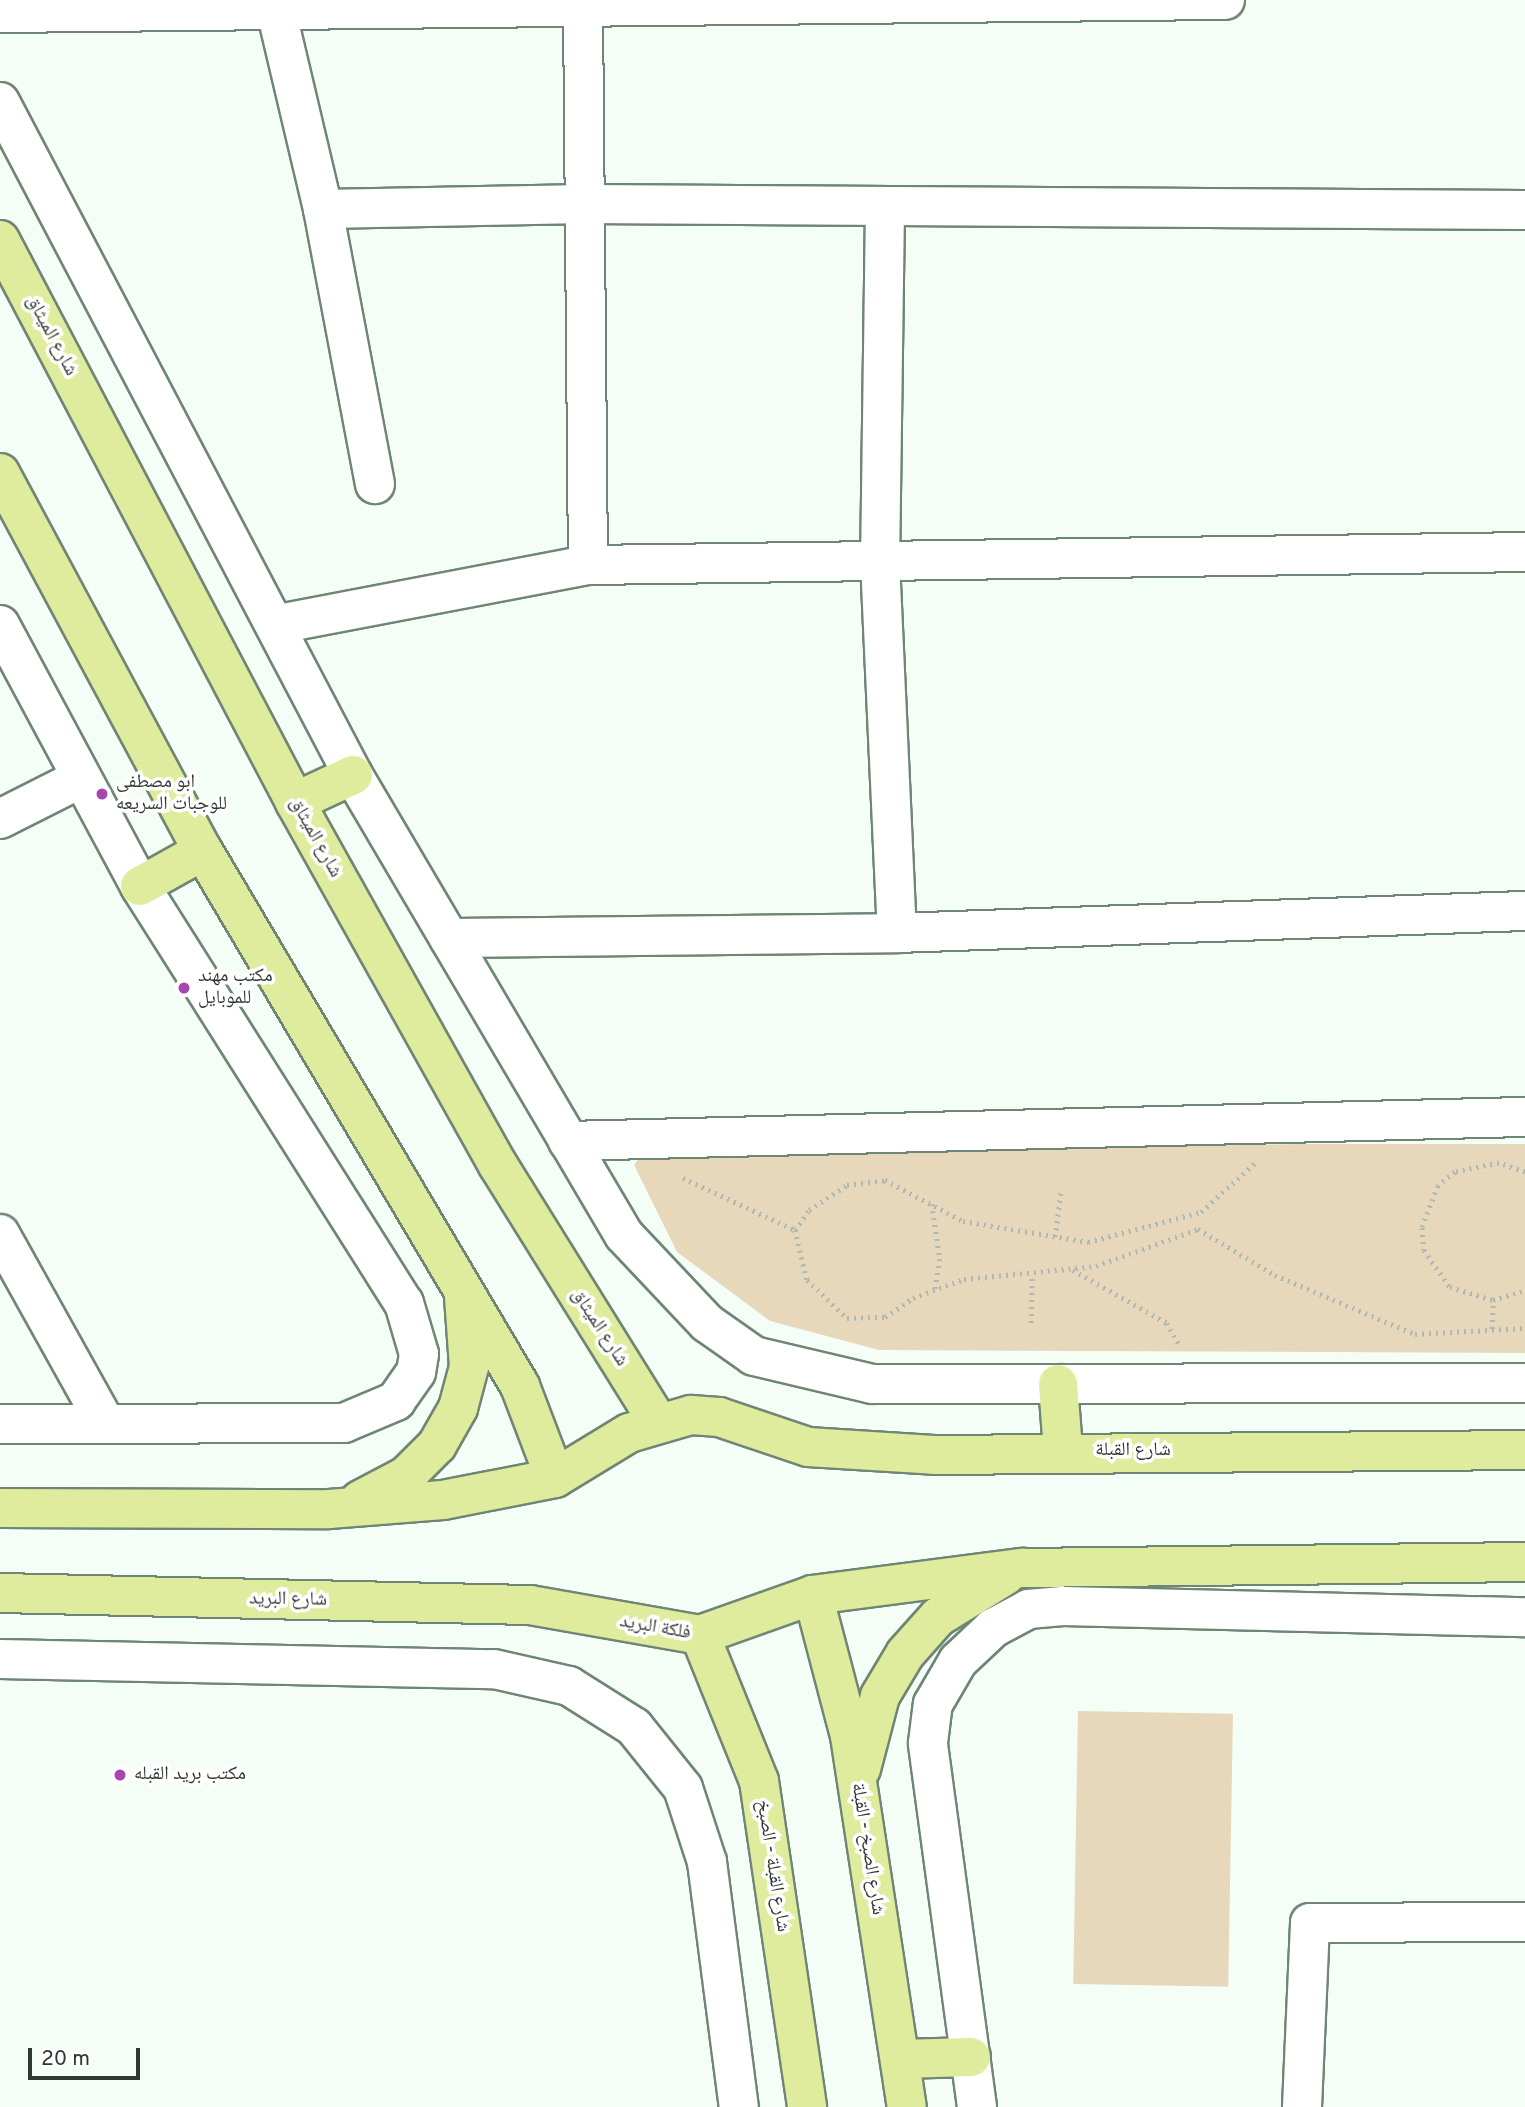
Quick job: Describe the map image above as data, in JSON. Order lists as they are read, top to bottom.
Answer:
{
  "streets": {
    "main road": [
      "شارع الميثاق",
      "شارع القبلة",
      "شارع البريد",
      "فلكة البريد",
      "شارع الصبخ - القبلة",
      "شارع القبلة - الصبخ"
    ]
  },
  "crossings": [
    ["شارع الميثاق", "شارع القبلة"],
    ["شارع البريد", "فلكة البريد"],
    ["فلكة البريد", "شارع الصبخ - القبلة"],
    ["فلكة البريد", "شارع القبلة - الصبخ"]
  ],
  "places": ["ابو مصطفى للوجبات السريعه", "مكتب مهند للموبايل", "مكتب بريد القبله"],
  "scale_bar": "20 m"
}
